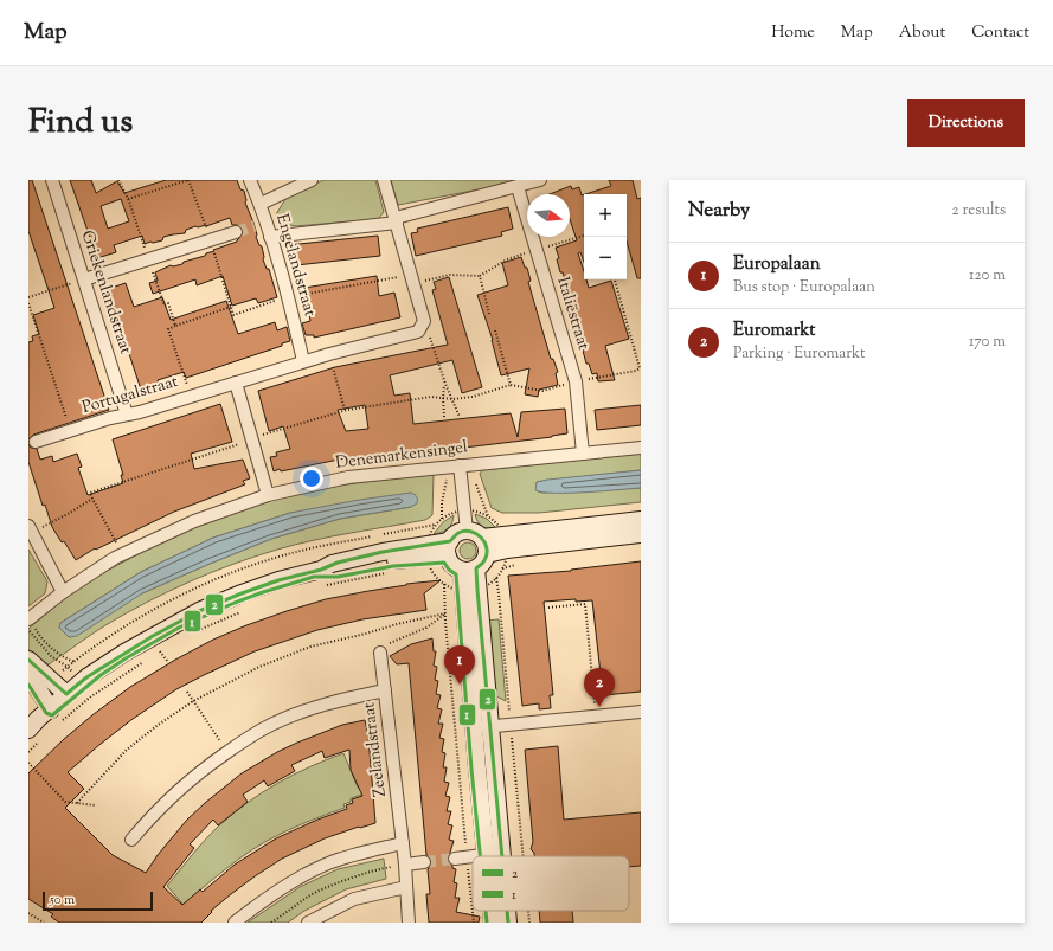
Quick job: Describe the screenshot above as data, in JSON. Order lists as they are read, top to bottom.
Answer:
{
  "streets": {
    "street": [
      "Engelandstraat",
      "Griekenlandstraat",
      "Italiëstraat",
      "Portugalstraat",
      "Denemarkensingel",
      "Zeelandstraat"
    ]
  },
  "crossings": [
    ["Engelandstraat", "Portugalstraat"],
    ["Griekenlandstraat", "Portugalstraat"],
    ["Italiëstraat", "Denemarkensingel"]
  ],
  "lines": ["transit line 2", "transit line 1"],
  "legend": ["2", "1"],
  "scale_bar": "50 m",
  "north": "right",
  "page": {
    "header": "Map",
    "nav": [
      "Home",
      "Map",
      "About",
      "Contact"
    ],
    "title": "Find us",
    "buttons": "Directions",
    "heading": ["Nearby", "2 results"],
    "map_buttons": ["+", "−"],
    "list": [
      {
        "mark": "1",
        "name": "Europalaan",
        "note": "Bus stop · Europalaan",
        "value": "120 m"
      },
      {
        "mark": "2",
        "name": "Euromarkt",
        "note": "Parking · Euromarkt",
        "value": "170 m"
      }
    ],
    "pins": ["1", "2"],
    "scale": "50 m"
  }
}
